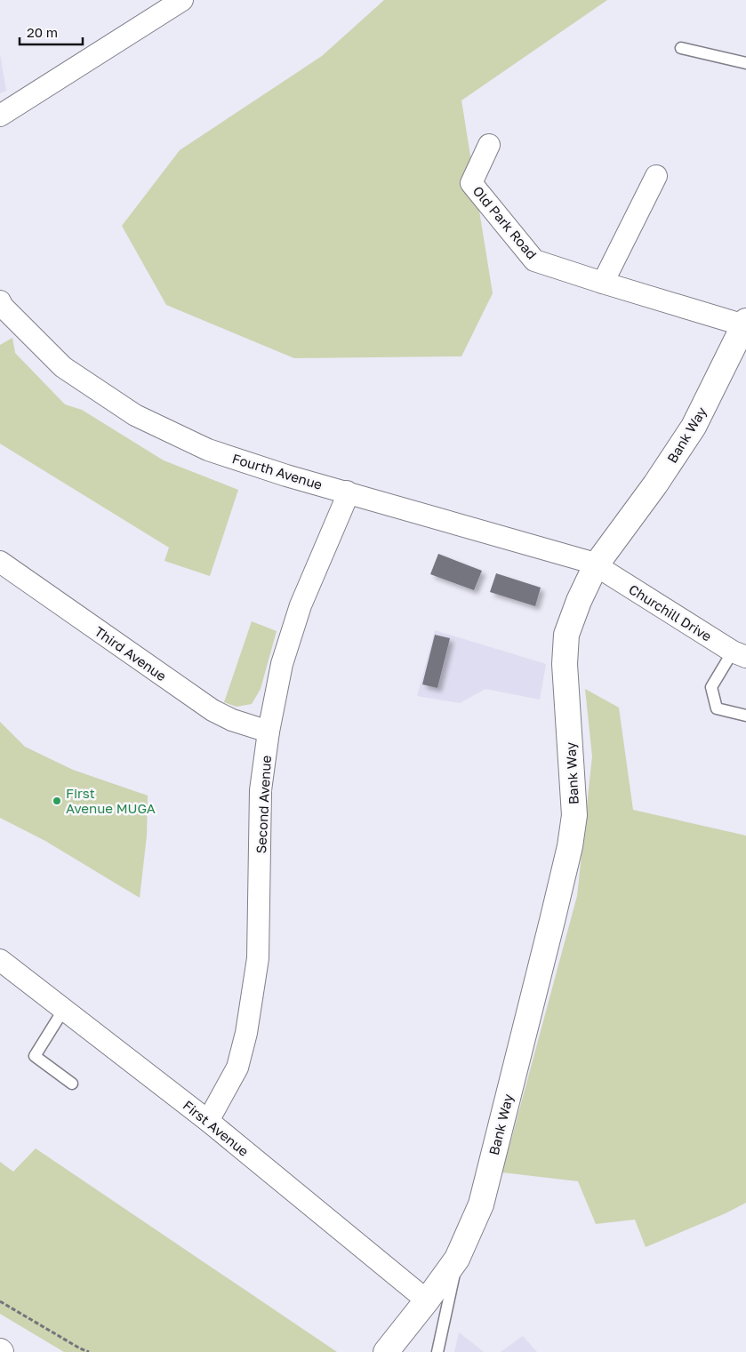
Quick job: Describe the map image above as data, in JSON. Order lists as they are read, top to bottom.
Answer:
{
  "streets": {
    "street": [
      "Old Park Road",
      "Bank Way",
      "Fourth Avenue",
      "Churchill Drive",
      "Third Avenue",
      "Second Avenue",
      "First Avenue"
    ]
  },
  "crossings": [
    ["Old Park Road", "Bank Way"],
    ["Bank Way", "Fourth Avenue"],
    ["Bank Way", "Churchill Drive"],
    ["Bank Way", "First Avenue"],
    ["Fourth Avenue", "Churchill Drive"],
    ["Fourth Avenue", "Second Avenue"],
    ["Third Avenue", "Second Avenue"],
    ["Second Avenue", "First Avenue"]
  ],
  "places": ["First Avenue MUGA"],
  "scale_bar": "20 m"
}
